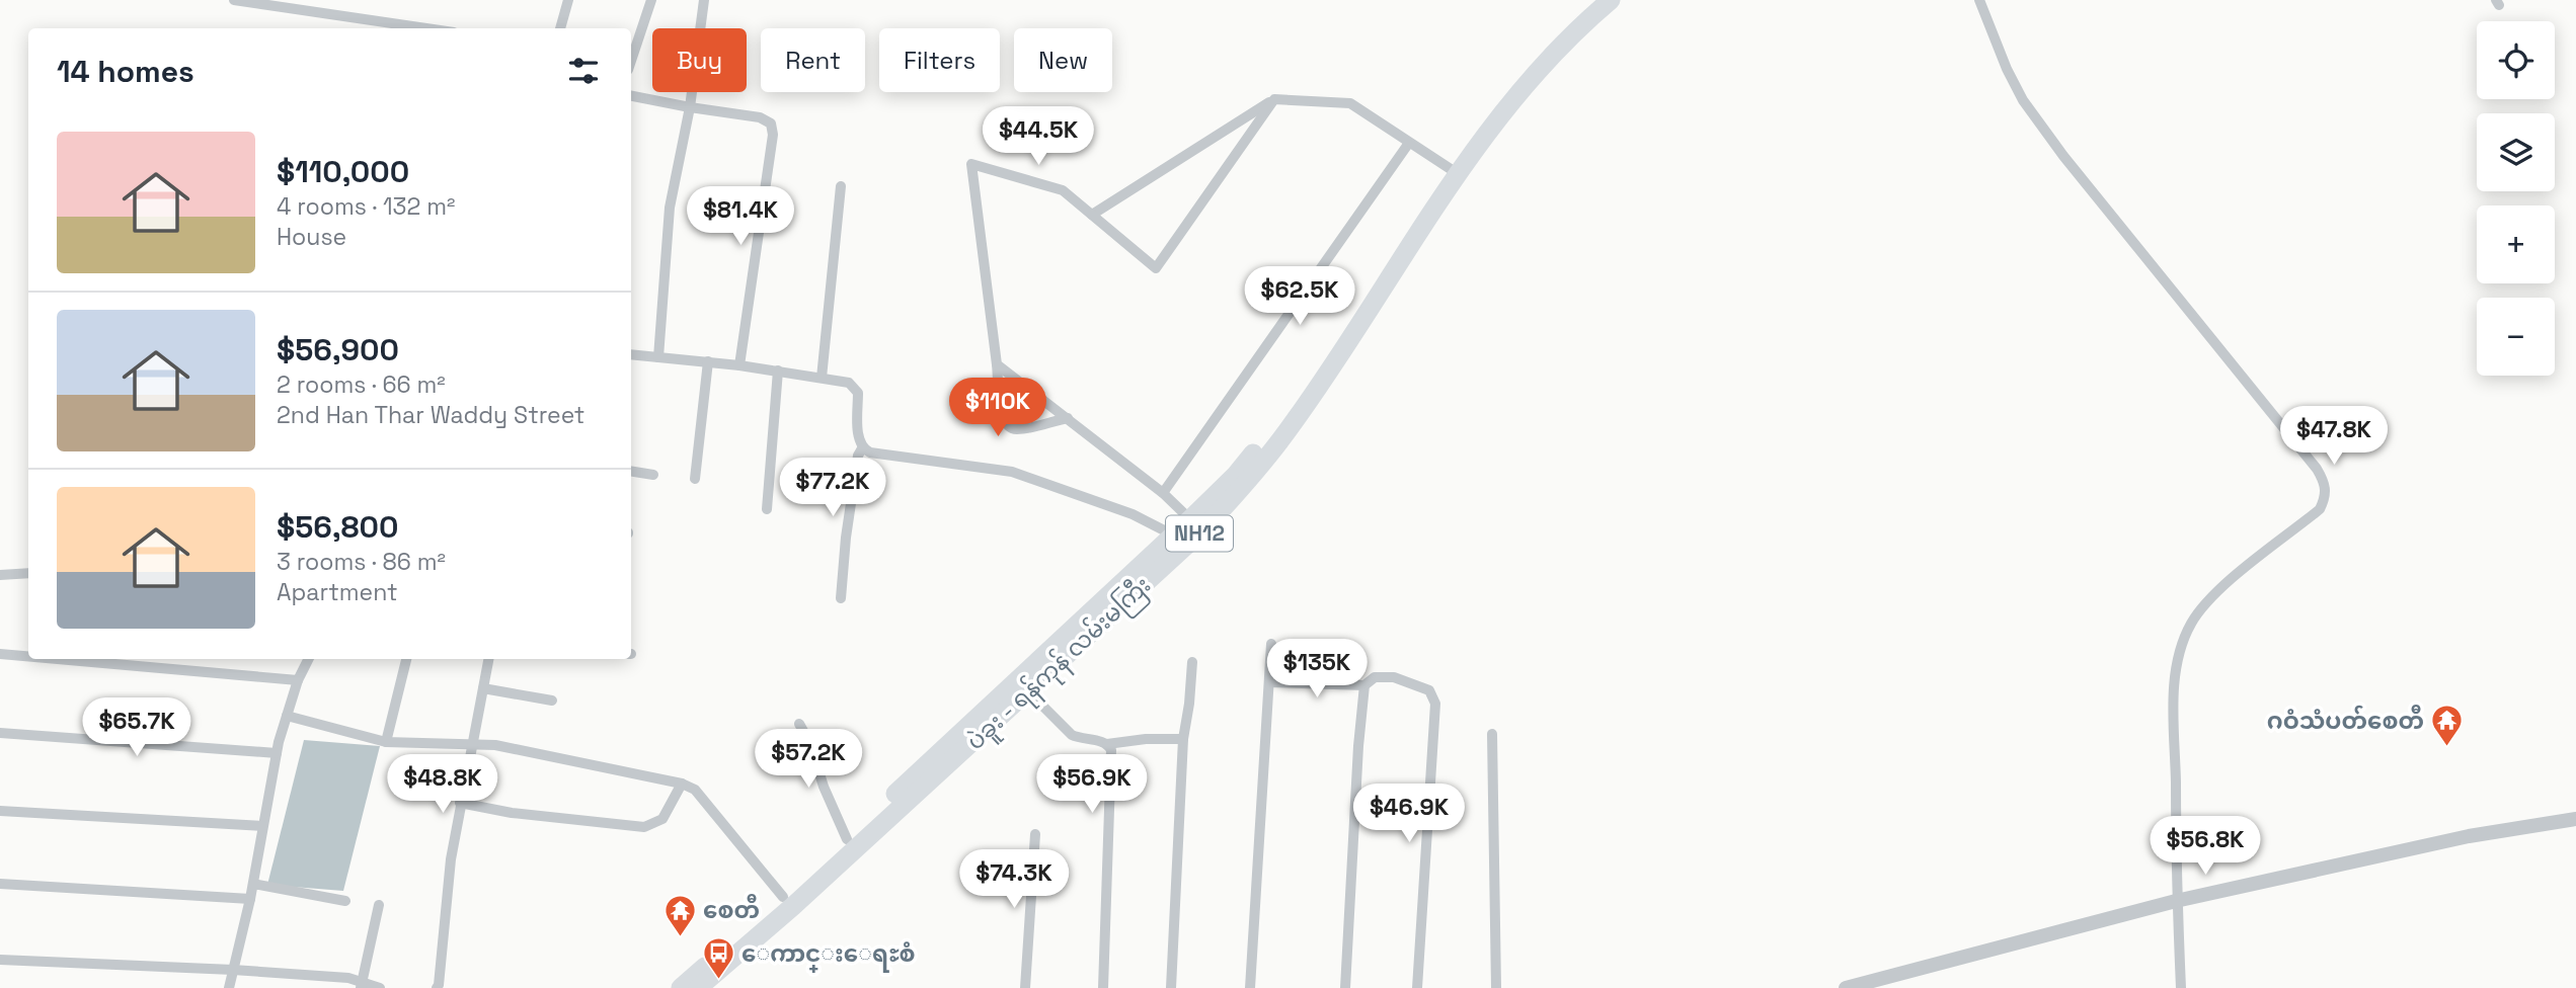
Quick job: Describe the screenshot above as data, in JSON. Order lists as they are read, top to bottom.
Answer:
{
  "streets": {
    "highway": ["NH12", "ပဲခူး - ရန်ကုန် လမ်းမကြီး"]
  },
  "places": {
    "temple": ["ဂဝံသံပတ်စေတီ", "စေတီ"],
    "bus stop": ["ေကာင္းေရႊစံ"]
  },
  "page": {
    "map_buttons": ["+", "−"],
    "chip": [
      "Buy",
      "Rent",
      "Filters",
      "New"
    ],
    "heading": "14 homes",
    "price": [
      "$44.5K",
      "$81.4K",
      "$62.5K",
      "$110K",
      "$47.8K",
      "$77.2K",
      "$135K",
      "$65.7K",
      "$57.2K",
      "$48.8K",
      "$56.9K",
      "$46.9K",
      "$56.8K",
      "$74.3K"
    ],
    "list": [
      {
        "name": "$110,000",
        "note": "4 rooms · 132 m² · House"
      },
      {
        "name": "$56,900",
        "note": "2 rooms · 66 m² · 2nd Han Thar Waddy Street"
      },
      {
        "name": "$56,800",
        "note": "3 rooms · 86 m² · Apartment"
      }
    ]
  }
}
